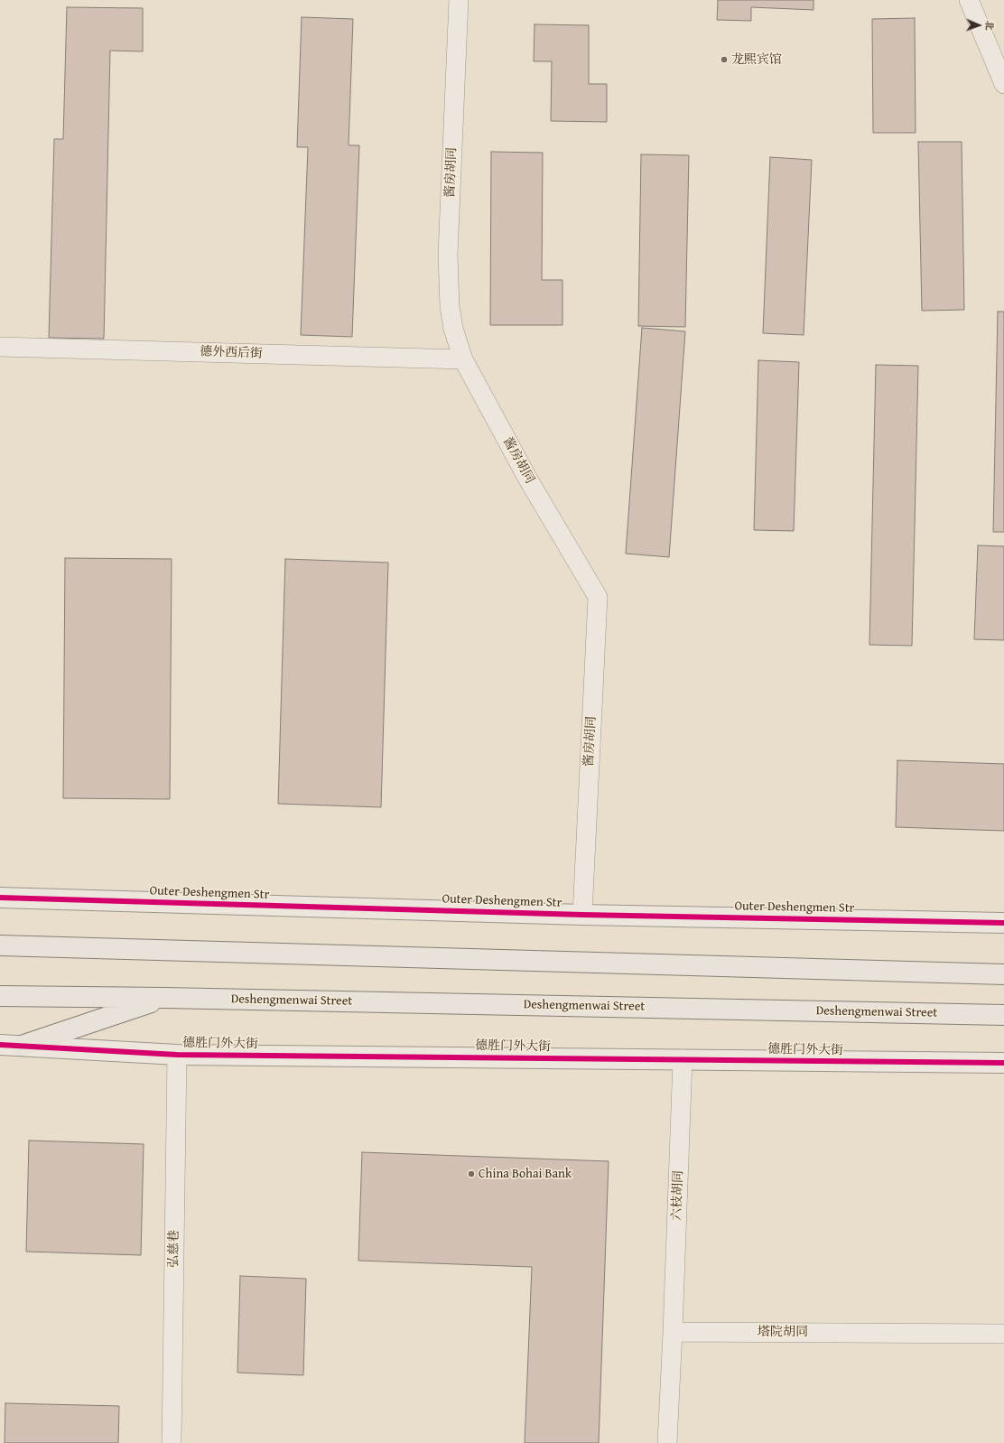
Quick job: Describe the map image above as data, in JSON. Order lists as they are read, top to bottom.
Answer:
{
  "streets": {
    "highway": ["Deshengmenwai Street"],
    "street": [
      "酱房胡同",
      "德外西后街",
      "Outer Deshengmen Str",
      "德胜门外大街",
      "六枝胡同",
      "弘慈巷",
      "塔院胡同"
    ]
  },
  "crossings": [
    ["酱房胡同", "德外西后街"],
    ["酱房胡同", "Outer Deshengmen Str"],
    ["德胜门外大街", "六枝胡同"],
    ["德胜门外大街", "弘慈巷"],
    ["六枝胡同", "塔院胡同"]
  ],
  "places": ["龙熙宾馆", "China Bohai Bank"],
  "north": "right"
}
